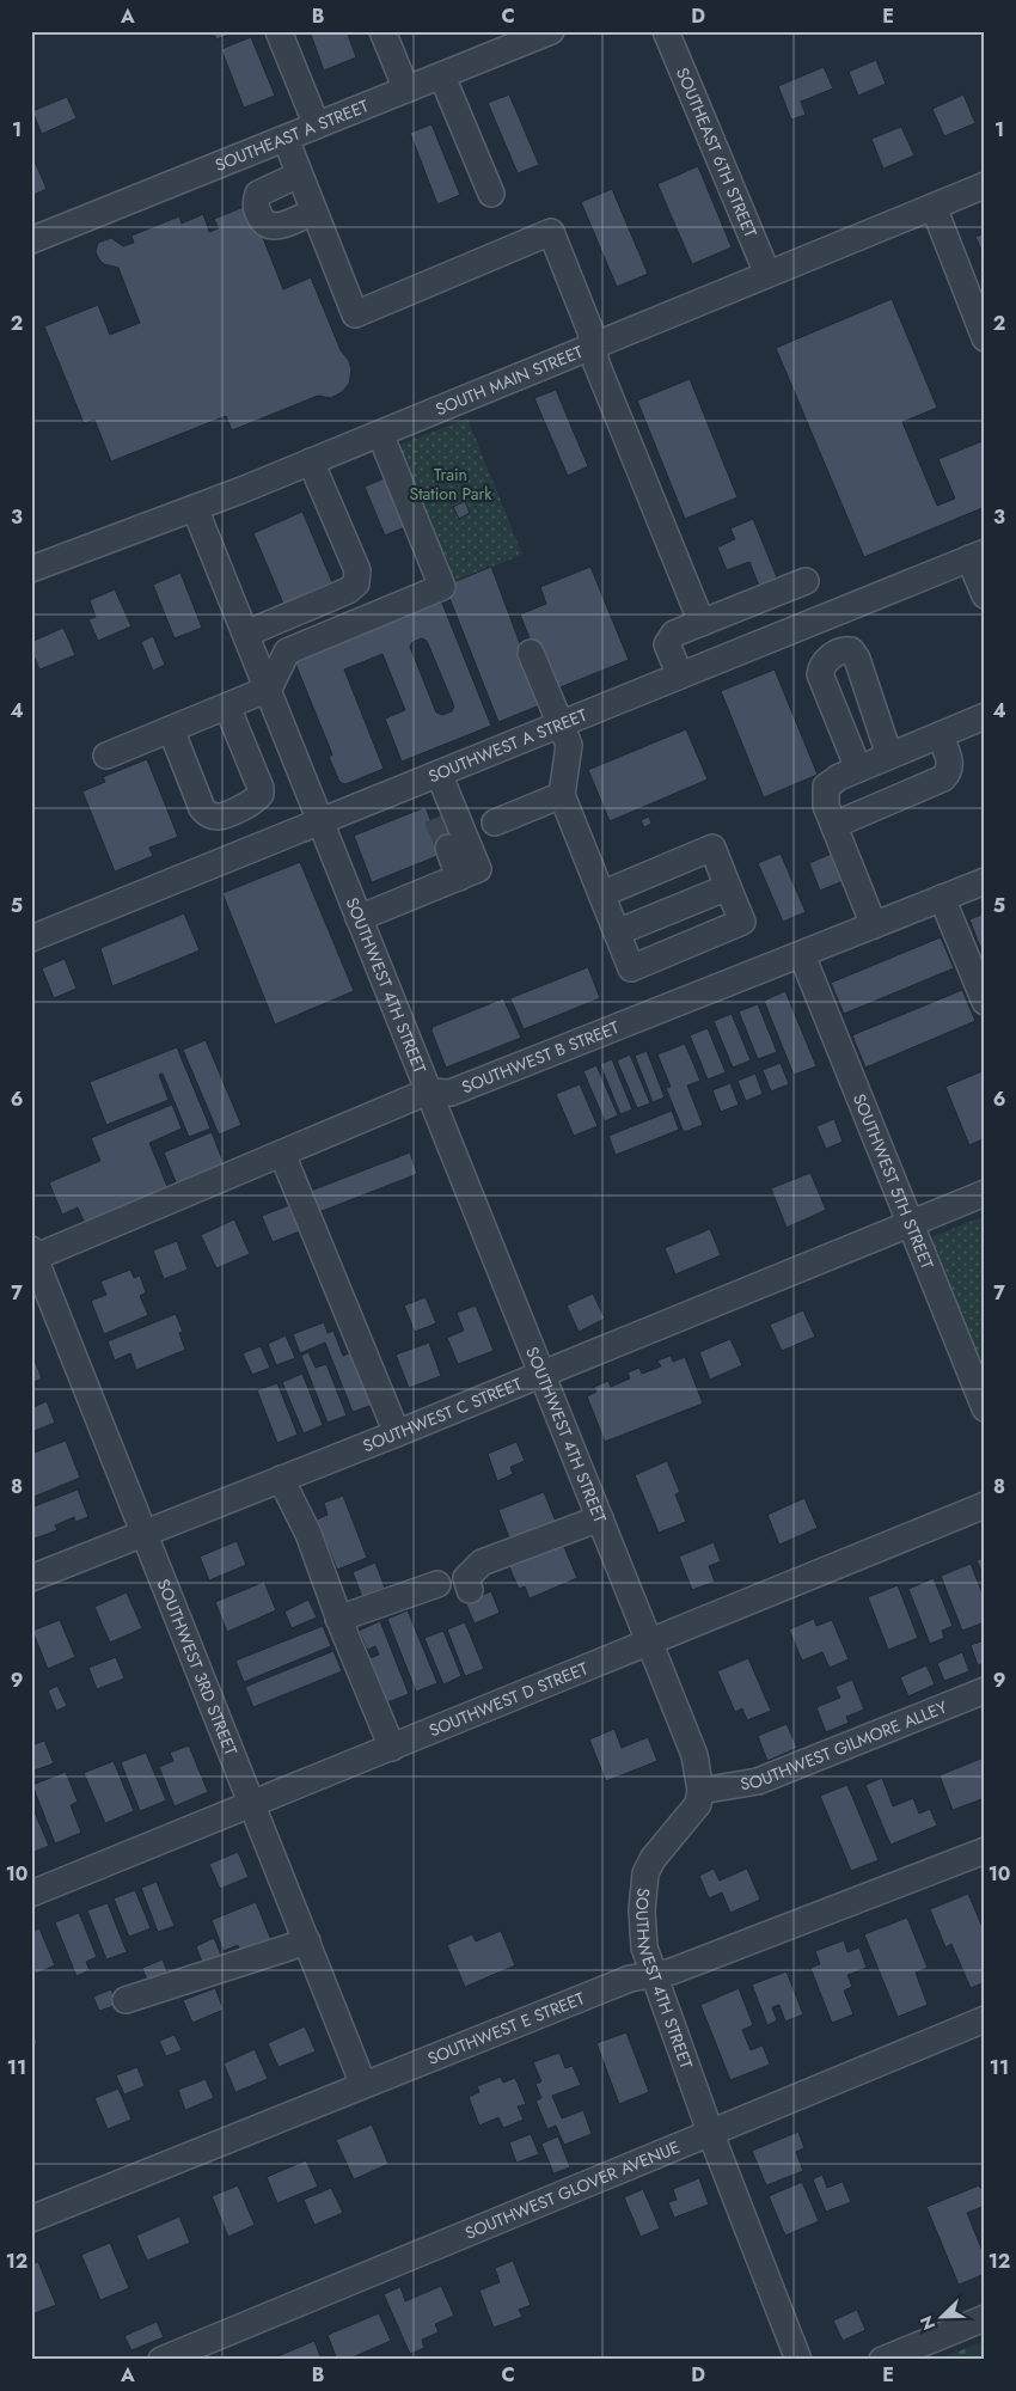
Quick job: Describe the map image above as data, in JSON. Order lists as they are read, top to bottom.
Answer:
{
  "streets": {
    "street": [
      "SOUTHEAST A STREET",
      "SOUTHEAST 6TH STREET",
      "SOUTH MAIN STREET",
      "SOUTHWEST A STREET",
      "SOUTHWEST 4TH STREET",
      "SOUTHWEST B STREET",
      "SOUTHWEST 5TH STREET",
      "SOUTHWEST C STREET",
      "SOUTHWEST 3RD STREET",
      "SOUTHWEST D STREET",
      "SOUTHWEST GILMORE ALLEY",
      "SOUTHWEST E STREET",
      "SOUTHWEST GLOVER AVENUE"
    ]
  },
  "crossings": [
    ["SOUTHEAST 6TH STREET", "SOUTH MAIN STREET"],
    ["SOUTH MAIN STREET", "SOUTHWEST 4TH STREET"],
    ["SOUTHWEST A STREET", "SOUTHWEST 4TH STREET"],
    ["SOUTHWEST 4TH STREET", "SOUTHWEST B STREET"],
    ["SOUTHWEST 4TH STREET", "SOUTHWEST C STREET"],
    ["SOUTHWEST 4TH STREET", "SOUTHWEST D STREET"],
    ["SOUTHWEST 4TH STREET", "SOUTHWEST GILMORE ALLEY"],
    ["SOUTHWEST 4TH STREET", "SOUTHWEST E STREET"],
    ["SOUTHWEST 4TH STREET", "SOUTHWEST GLOVER AVENUE"],
    ["SOUTHWEST B STREET", "SOUTHWEST 5TH STREET"],
    ["SOUTHWEST B STREET", "SOUTHWEST 3RD STREET"],
    ["SOUTHWEST 5TH STREET", "SOUTHWEST C STREET"],
    ["SOUTHWEST C STREET", "SOUTHWEST 3RD STREET"],
    ["SOUTHWEST 3RD STREET", "SOUTHWEST D STREET"],
    ["SOUTHWEST 3RD STREET", "SOUTHWEST E STREET"]
  ],
  "parks": ["Train Station Park"],
  "north": "bottom left",
  "grid": {
    "columns": [
      "A",
      "B",
      "C",
      "D",
      "E"
    ],
    "rows": [
      "1",
      "2",
      "3",
      "4",
      "5",
      "6",
      "7",
      "8",
      "9",
      "10",
      "11",
      "12"
    ]
  }
}
